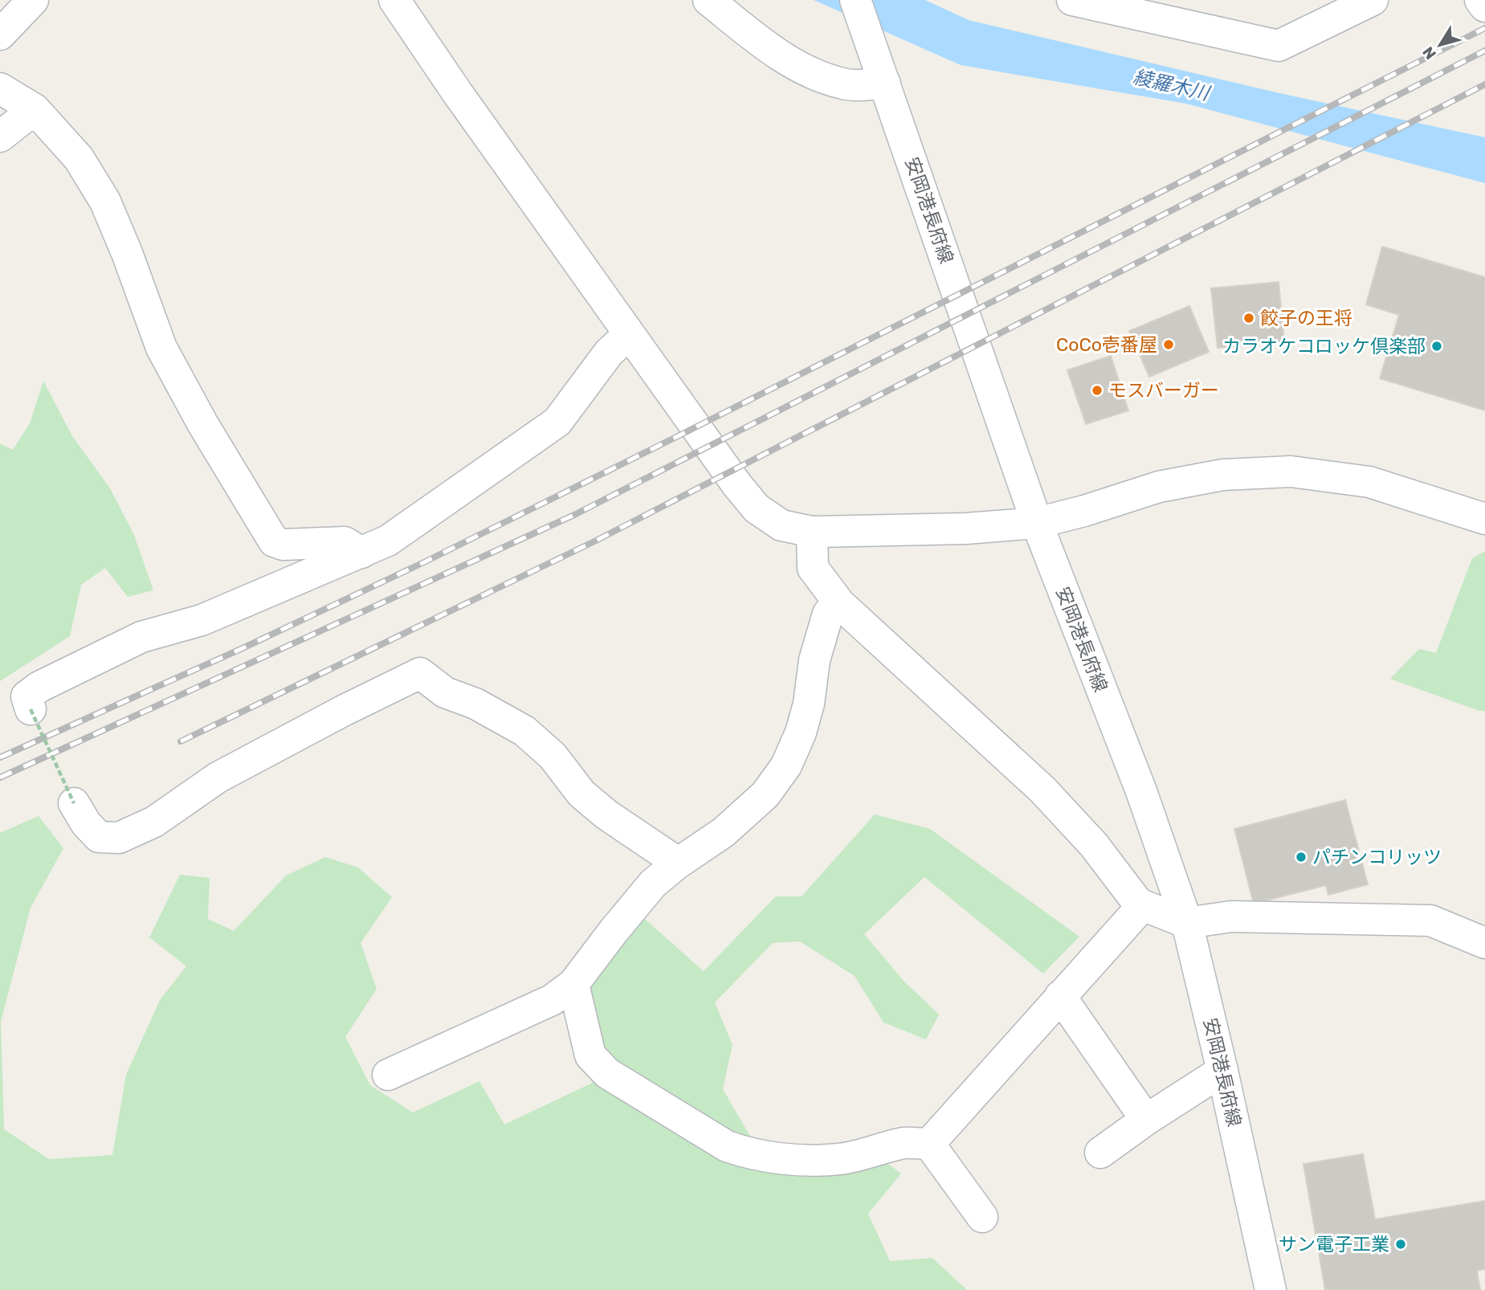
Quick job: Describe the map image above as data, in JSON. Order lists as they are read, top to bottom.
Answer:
{
  "streets": {
    "street": ["安岡港長府線"]
  },
  "water": ["綾羅木川"],
  "places": [
    "餃子の王将",
    "CoCo壱番屋",
    "カラオケコロッケ倶楽部",
    "モスバーガー",
    "パチンコリッツ",
    "サン電子工業"
  ],
  "north": "bottom left"
}
